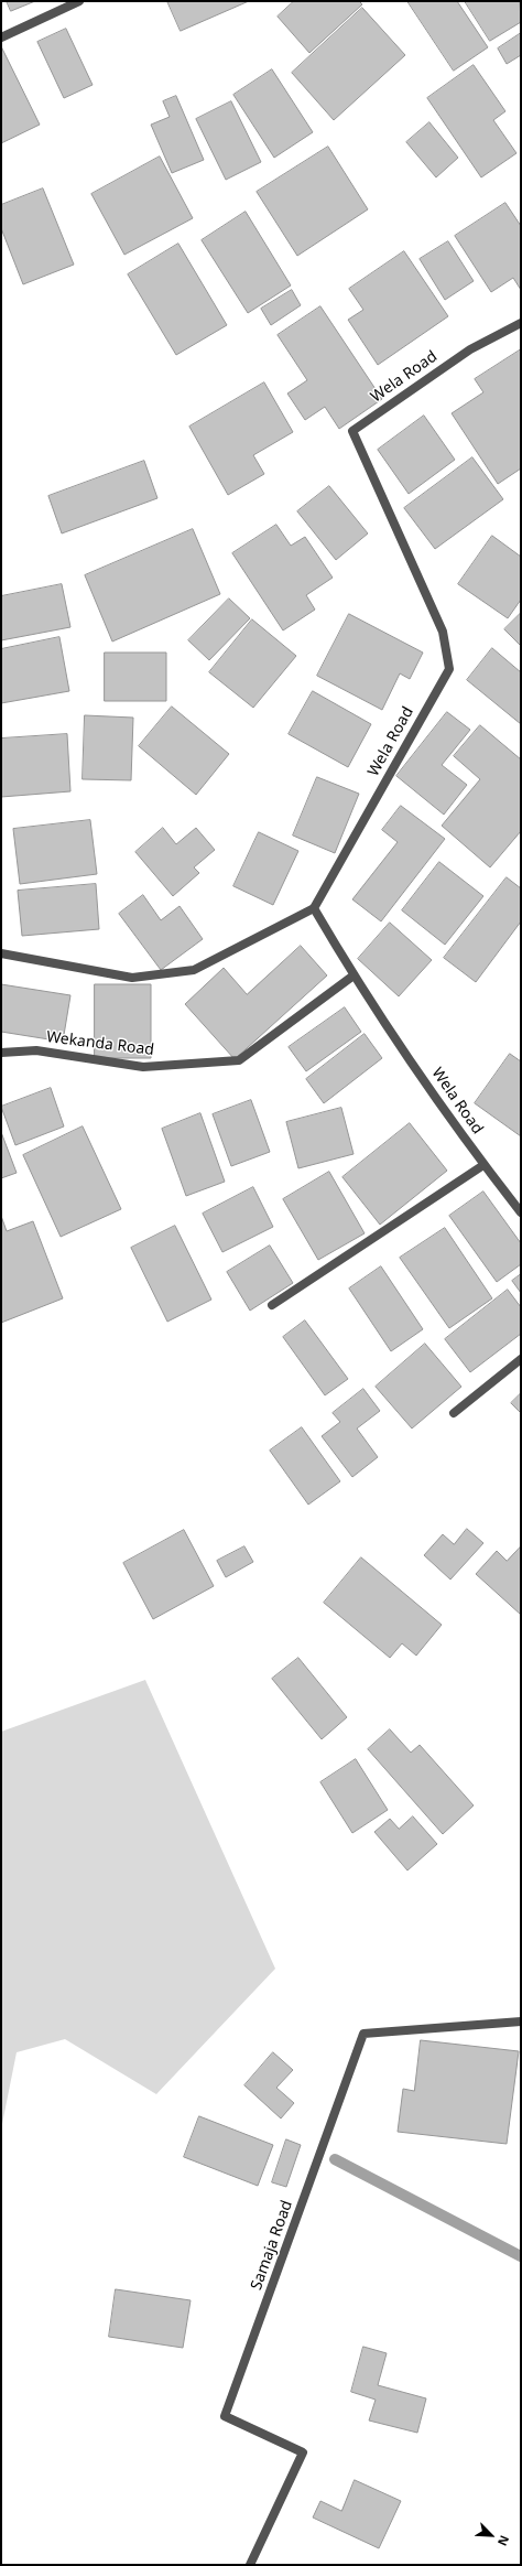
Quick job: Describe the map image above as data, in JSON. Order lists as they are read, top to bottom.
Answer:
{
  "streets": {
    "street": ["Wela Road", "Wekanda Road", "Samaja Road"]
  },
  "crossings": [
    ["Wela Road", "Wekanda Road"]
  ],
  "north": "bottom right"
}
